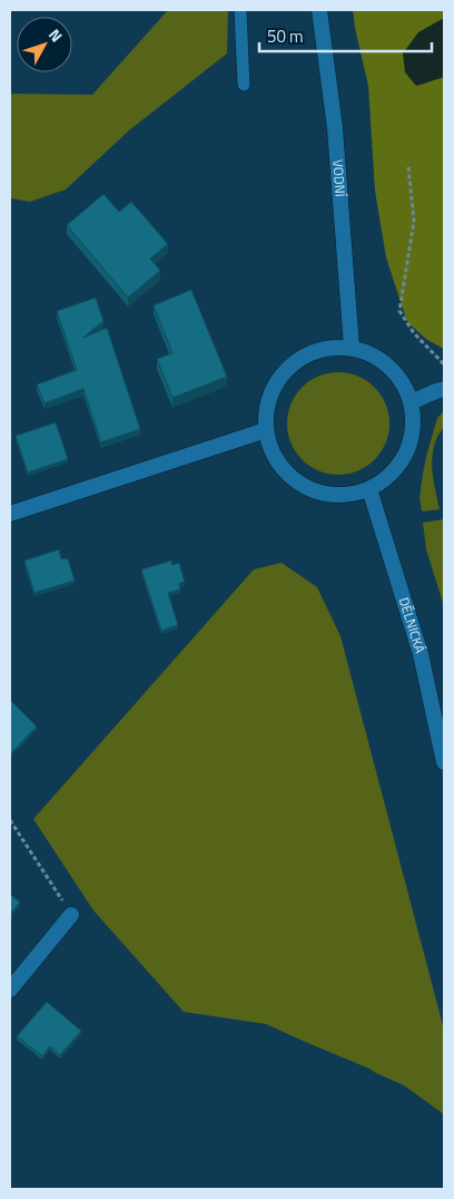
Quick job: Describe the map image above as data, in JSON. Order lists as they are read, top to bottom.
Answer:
{
  "streets": {
    "main road": ["VODNÍ", "DĚLNICKÁ"]
  },
  "crossings": [
    ["VODNÍ", "DĚLNICKÁ"]
  ],
  "scale_bar": "50 m",
  "north": "top right"
}
